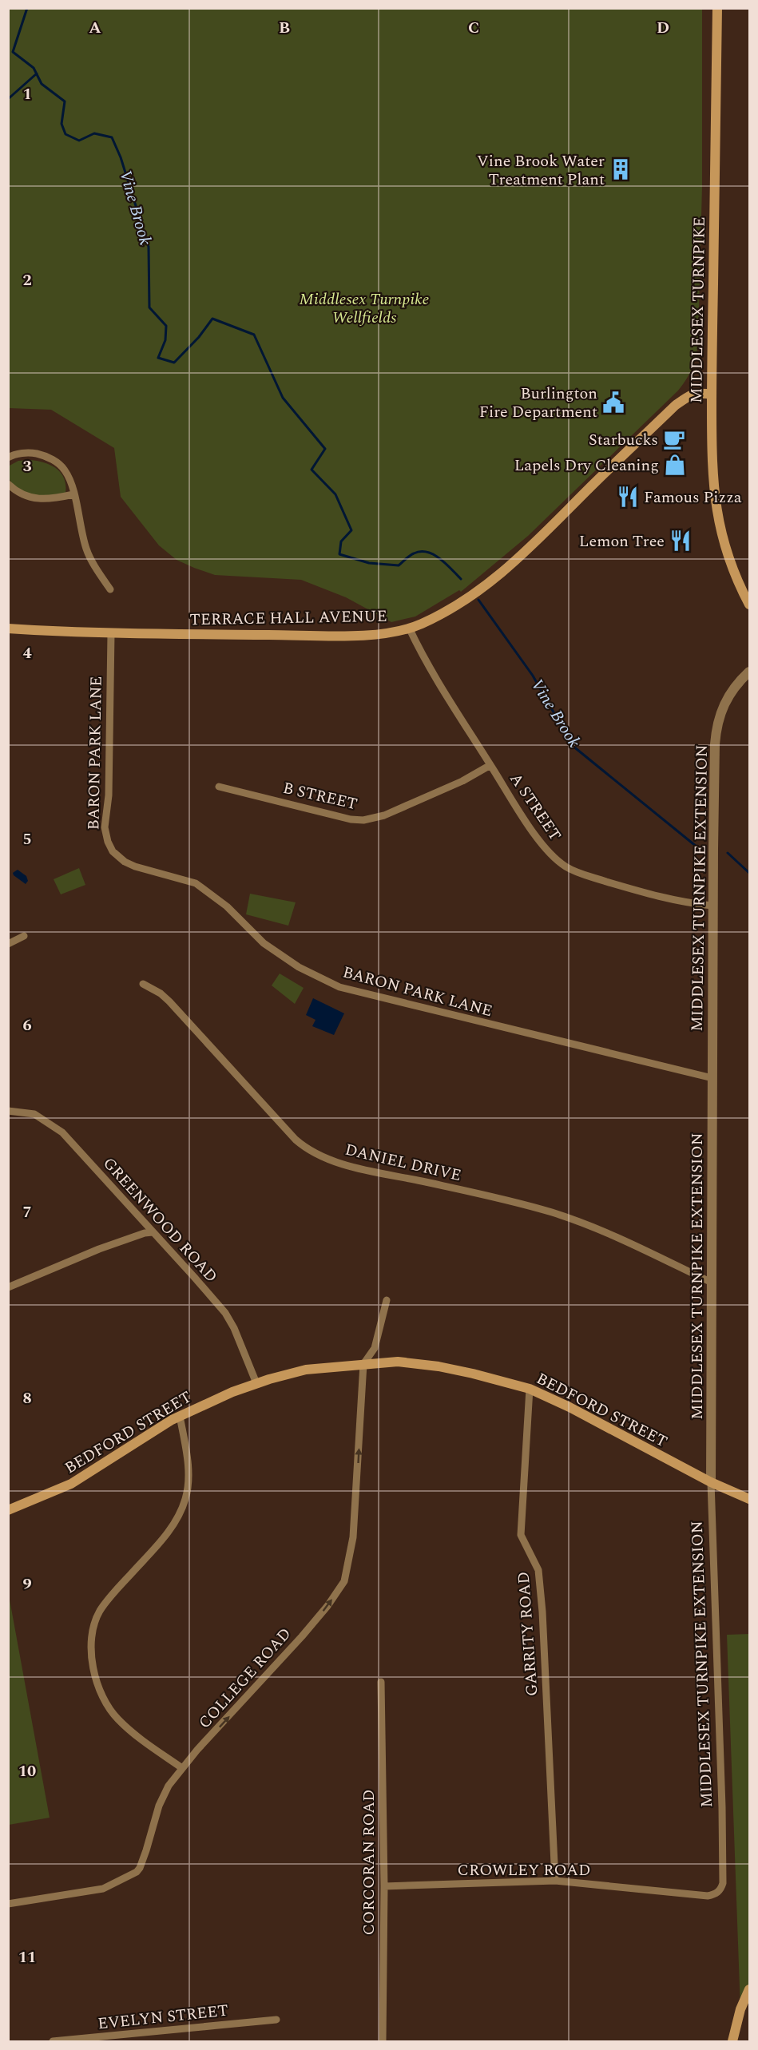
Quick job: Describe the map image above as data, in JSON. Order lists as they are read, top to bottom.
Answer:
{
  "streets": {
    "main road": ["MIDDLESEX TURNPIKE", "TERRACE HALL AVENUE", "BEDFORD STREET"],
    "street": [
      "BARON PARK LANE",
      "B STREET",
      "A STREET",
      "MIDDLESEX TURNPIKE EXTENSION",
      "DANIEL DRIVE",
      "GREENWOOD ROAD",
      "GARRITY ROAD",
      "COLLEGE ROAD",
      "CORCORAN ROAD",
      "CROWLEY ROAD",
      "EVELYN STREET"
    ]
  },
  "crossings": [
    ["MIDDLESEX TURNPIKE", "TERRACE HALL AVENUE"],
    ["TERRACE HALL AVENUE", "BARON PARK LANE"],
    ["TERRACE HALL AVENUE", "A STREET"],
    ["BARON PARK LANE", "MIDDLESEX TURNPIKE EXTENSION"],
    ["B STREET", "A STREET"],
    ["A STREET", "MIDDLESEX TURNPIKE EXTENSION"],
    ["MIDDLESEX TURNPIKE EXTENSION", "DANIEL DRIVE"],
    ["MIDDLESEX TURNPIKE EXTENSION", "BEDFORD STREET"],
    ["MIDDLESEX TURNPIKE EXTENSION", "CROWLEY ROAD"],
    ["GREENWOOD ROAD", "BEDFORD STREET"],
    ["BEDFORD STREET", "GARRITY ROAD"],
    ["BEDFORD STREET", "COLLEGE ROAD"],
    ["GARRITY ROAD", "CROWLEY ROAD"],
    ["CORCORAN ROAD", "CROWLEY ROAD"]
  ],
  "one_way": ["COLLEGE ROAD"],
  "water": ["Vine Brook"],
  "parks": ["Middlesex Turnpike Wellfields"],
  "places": {
    "building": ["Vine Brook Water Treatment Plant"],
    "public building": ["Burlington Fire Department"],
    "cafe": ["Starbucks"],
    "shop": ["Lapels Dry Cleaning"],
    "restaurant": ["Famous Pizza", "Lemon Tree"]
  },
  "grid": {
    "columns": [
      "A",
      "B",
      "C",
      "D"
    ],
    "rows": [
      "1",
      "2",
      "3",
      "4",
      "5",
      "6",
      "7",
      "8",
      "9",
      "10",
      "11"
    ]
  }
}
